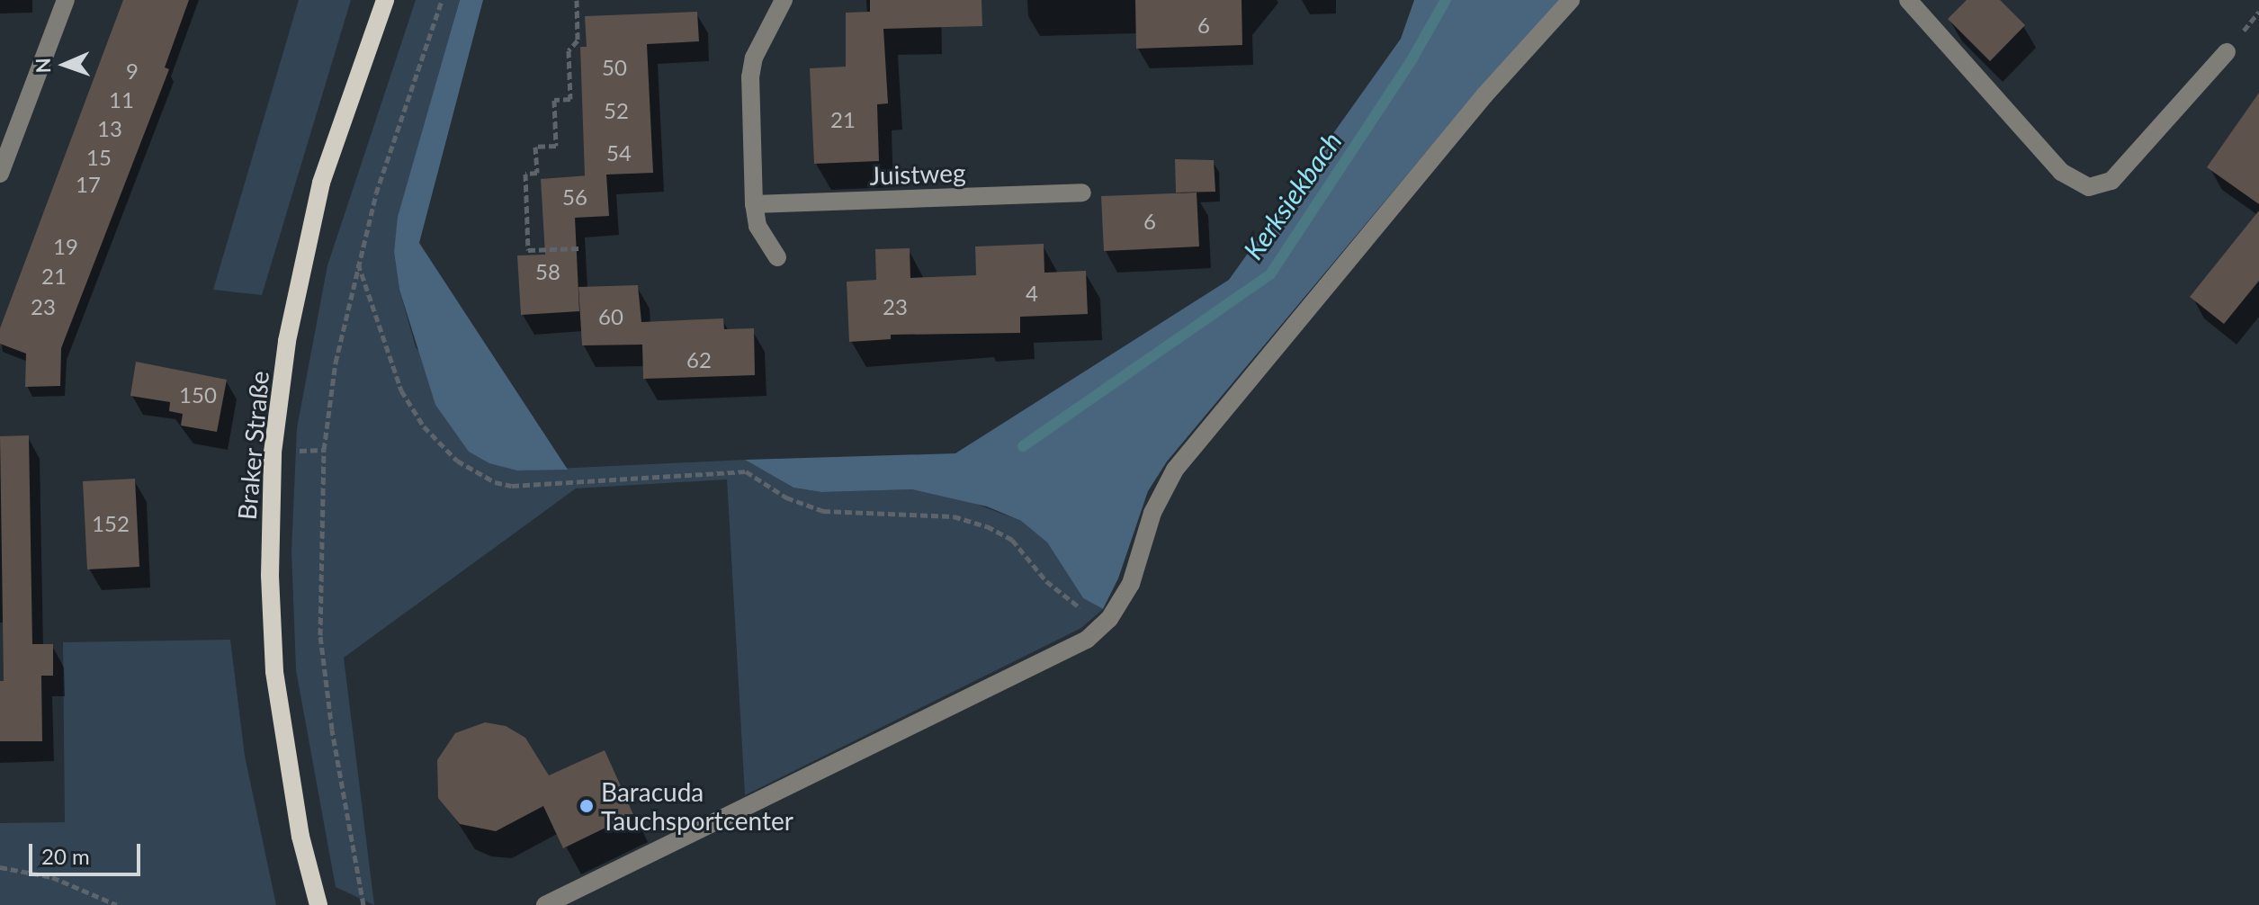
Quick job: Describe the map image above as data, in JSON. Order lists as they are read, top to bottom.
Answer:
{
  "streets": {
    "main road": ["Braker Straße"],
    "street": ["Juistweg"]
  },
  "water": ["Kerksiekbach"],
  "places": ["Baracuda Tauchsportcenter"],
  "house_numbers": [
    "6",
    "50",
    "9",
    "11",
    "52",
    "21",
    "13",
    "54",
    "15",
    "17",
    "56",
    "6",
    "19",
    "58",
    "21",
    "4",
    "23",
    "23",
    "60",
    "62",
    "150",
    "152"
  ],
  "scale_bar": "20 m",
  "north": "left"
}
